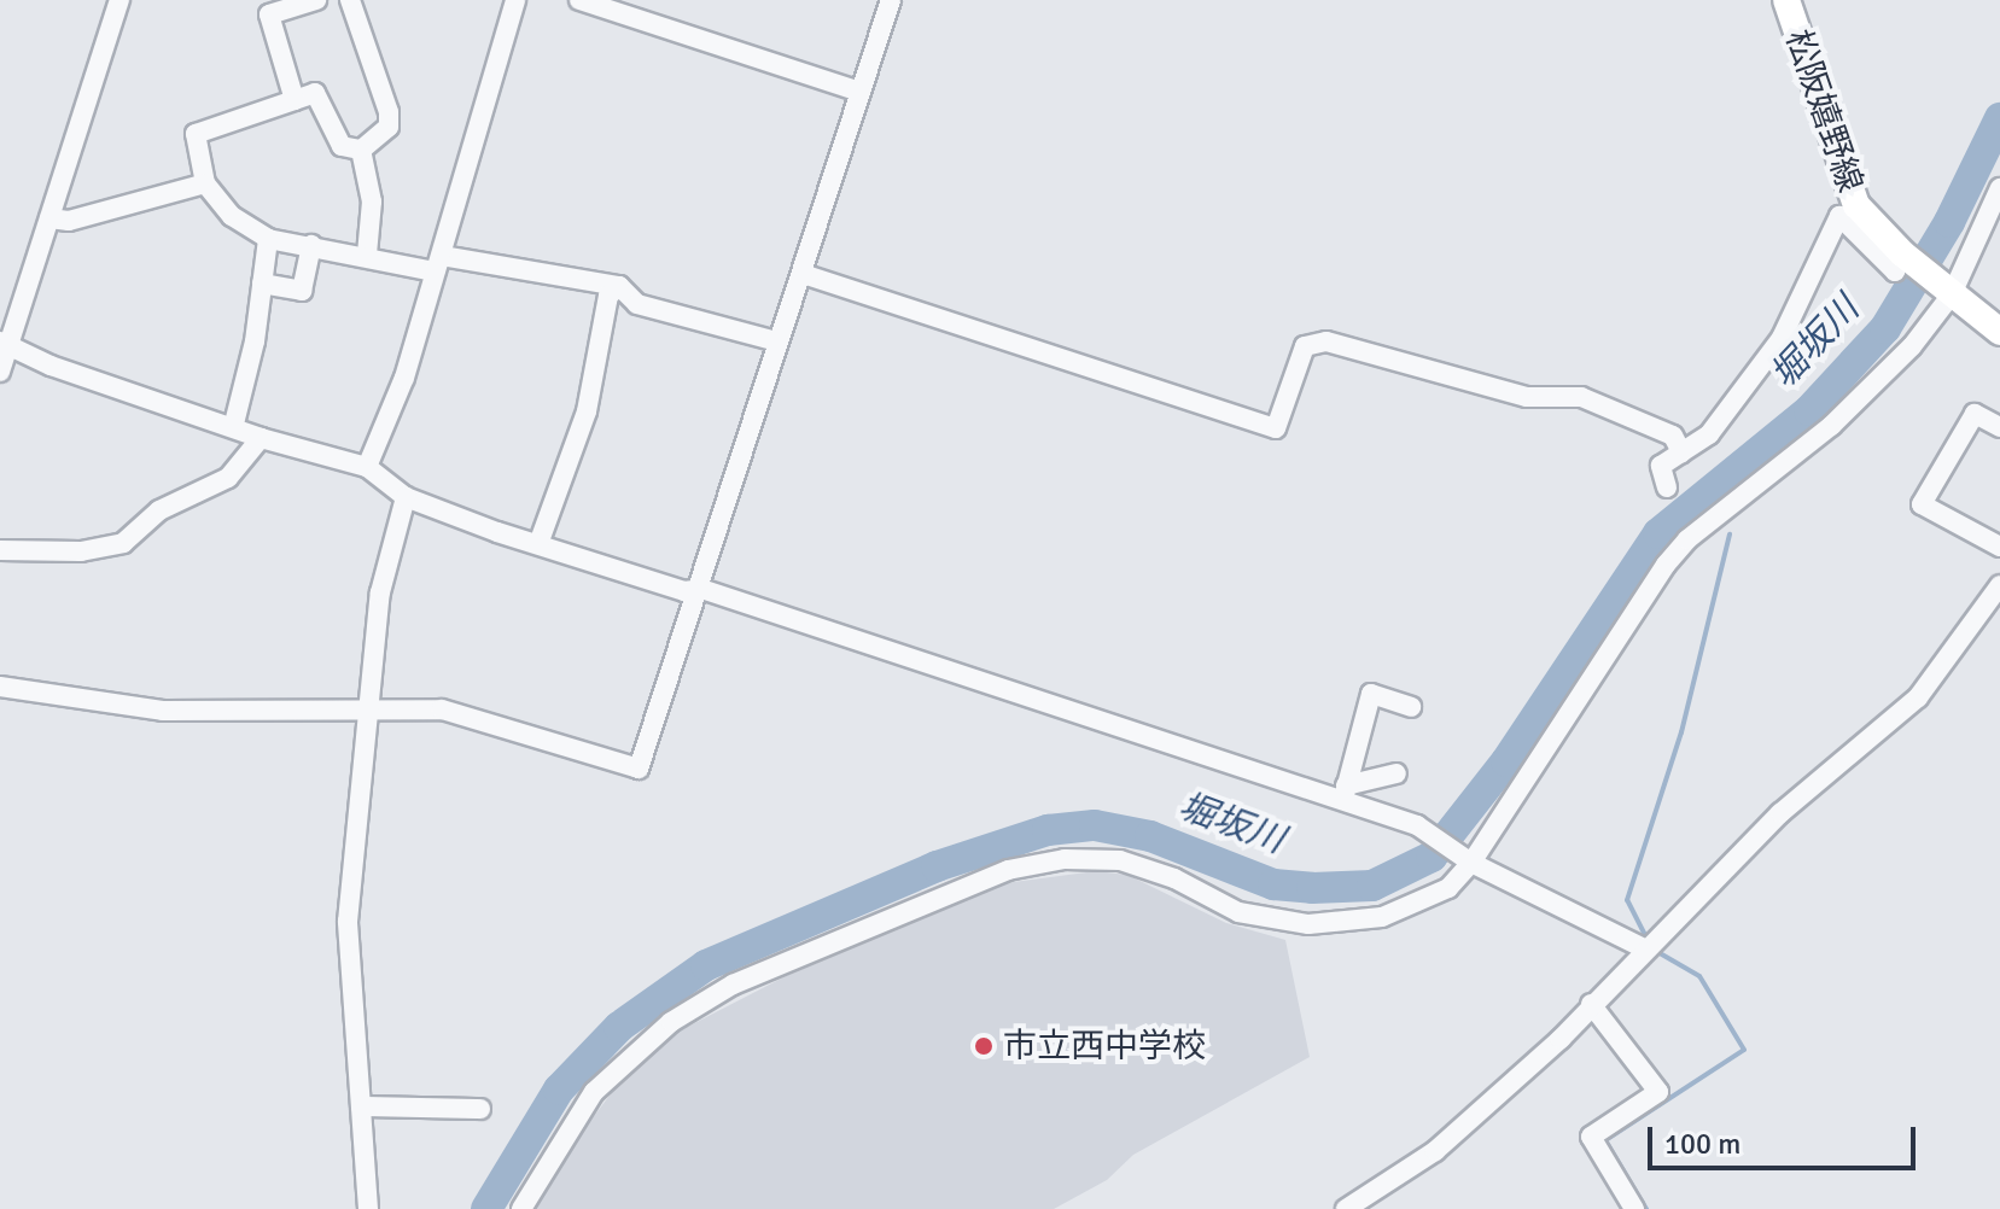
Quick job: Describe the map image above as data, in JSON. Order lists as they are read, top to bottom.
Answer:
{
  "streets": {
    "main road": ["松阪嬉野線"]
  },
  "water": ["堀坂川"],
  "places": ["市立西中学校"],
  "scale_bar": "100 m"
}
